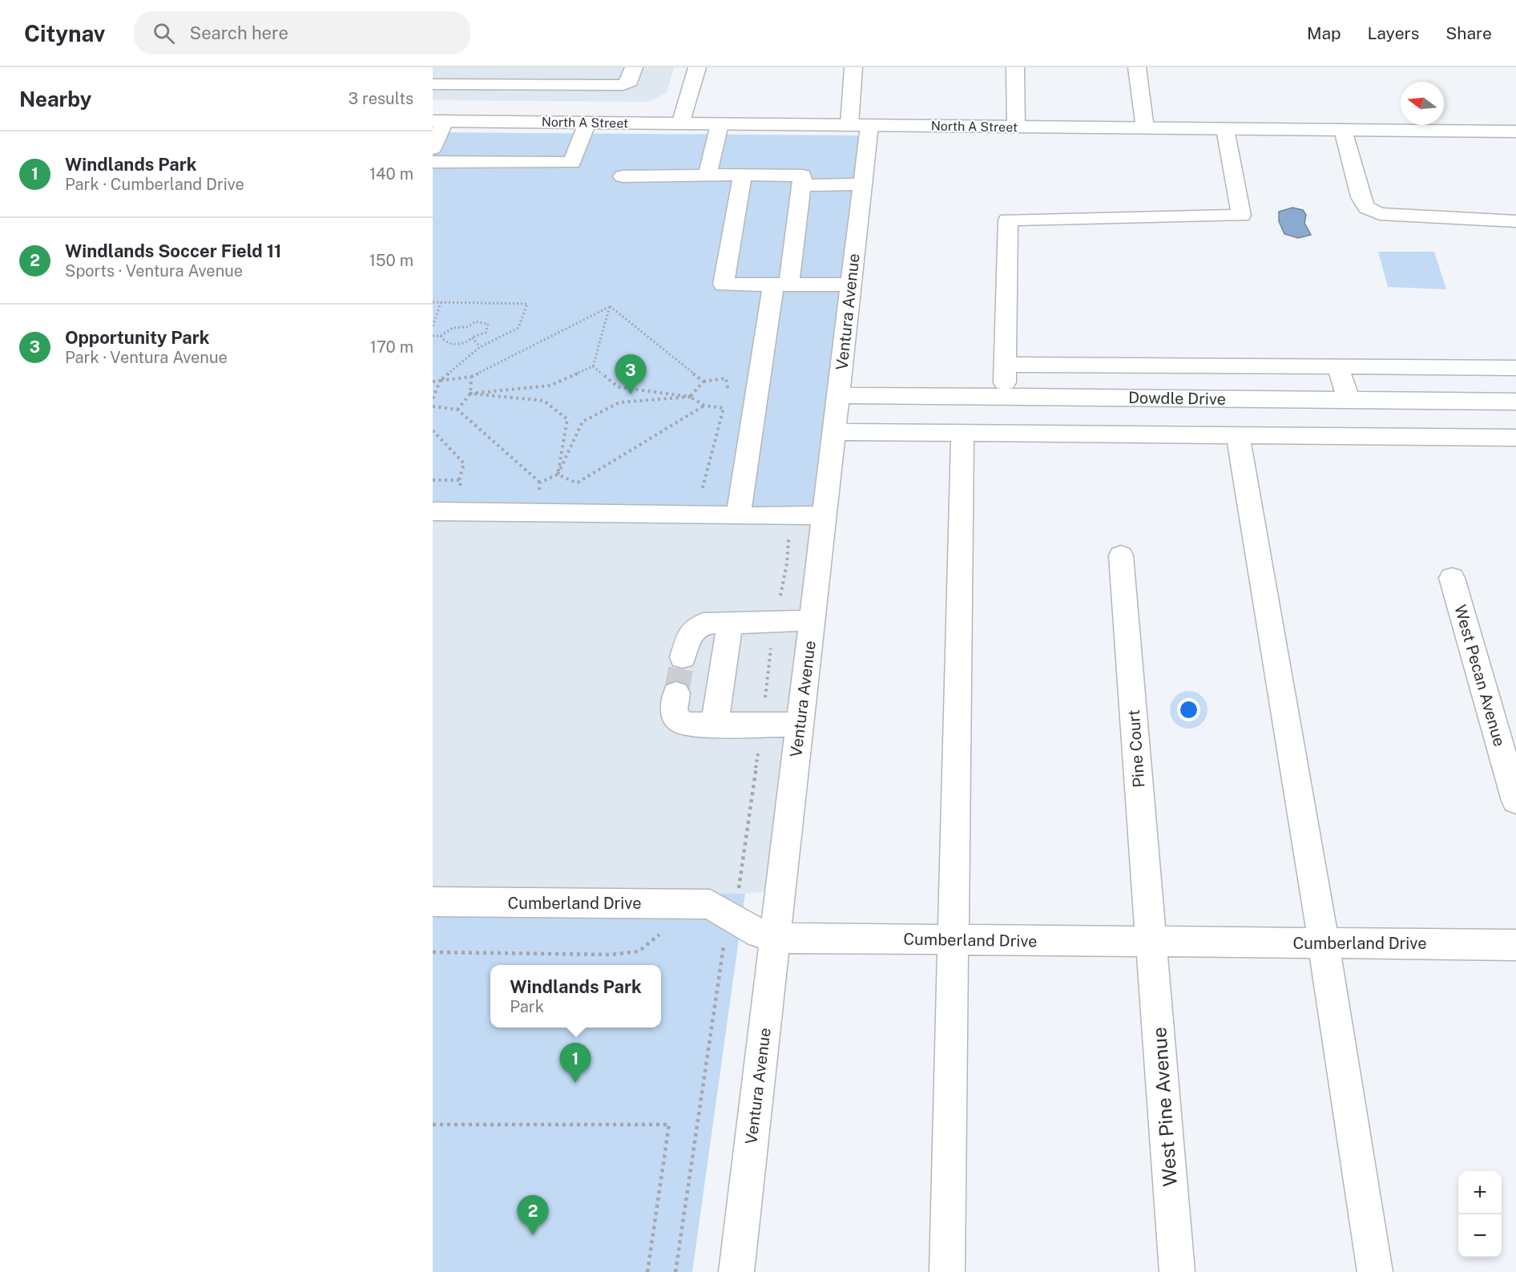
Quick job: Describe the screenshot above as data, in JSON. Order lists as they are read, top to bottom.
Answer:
{
  "streets": {
    "street": [
      "North A Street",
      "Ventura Avenue",
      "Dowdle Drive",
      "West Pecan Avenue",
      "Pine Court",
      "Cumberland Drive",
      "West Pine Avenue"
    ]
  },
  "crossings": [
    ["North A Street", "Ventura Avenue"],
    ["Ventura Avenue", "Dowdle Drive"],
    ["Ventura Avenue", "Cumberland Drive"],
    ["Pine Court", "Cumberland Drive"],
    ["Pine Court", "West Pine Avenue"],
    ["Cumberland Drive", "West Pine Avenue"]
  ],
  "north": "left",
  "page": {
    "header": "Citynav",
    "search": "Search here",
    "nav": ["Map", "Layers", "Share"],
    "heading": ["Nearby", "3 results"],
    "list": [
      {
        "mark": "1",
        "name": "Windlands Park",
        "note": "Park · Cumberland Drive",
        "value": "140 m"
      },
      {
        "mark": "2",
        "name": "Windlands Soccer Field 11",
        "note": "Sports · Ventura Avenue",
        "value": "150 m"
      },
      {
        "mark": "3",
        "name": "Opportunity Park",
        "note": "Park · Ventura Avenue",
        "value": "170 m"
      }
    ],
    "pins": ["3", "1", "2"],
    "popup": ["Windlands Park", "Park"],
    "map_buttons": ["+", "−"]
  }
}
